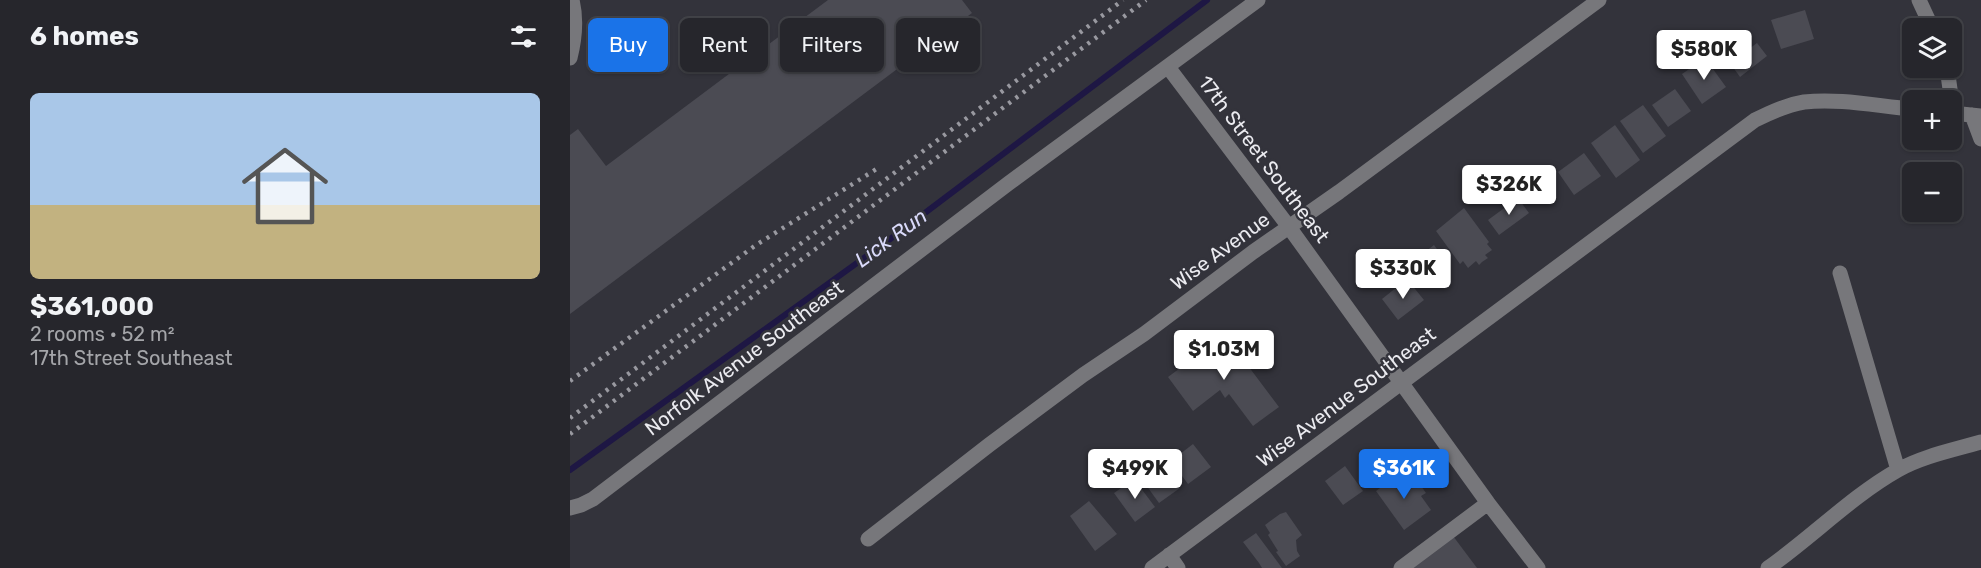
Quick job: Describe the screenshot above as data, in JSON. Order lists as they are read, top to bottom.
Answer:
{
  "streets": {
    "street": [
      "17th Street Southeast",
      "Wise Avenue",
      "Norfolk Avenue Southeast",
      "Wise Avenue Southeast"
    ]
  },
  "crossings": [
    ["17th Street Southeast", "Wise Avenue"],
    ["17th Street Southeast", "Norfolk Avenue Southeast"],
    ["17th Street Southeast", "Wise Avenue Southeast"]
  ],
  "water": ["Lick Run"],
  "page": {
    "heading": "6 homes",
    "map_buttons": ["+", "−"],
    "chip": [
      "Buy",
      "Rent",
      "Filters",
      "New"
    ],
    "price": [
      "$580K",
      "$326K",
      "$330K",
      "$1.03M",
      "$499K",
      "$361K"
    ],
    "list": [
      {
        "name": "$361,000",
        "note": "2 rooms · 52 m² · 17th Street Southeast"
      }
    ]
  }
}
